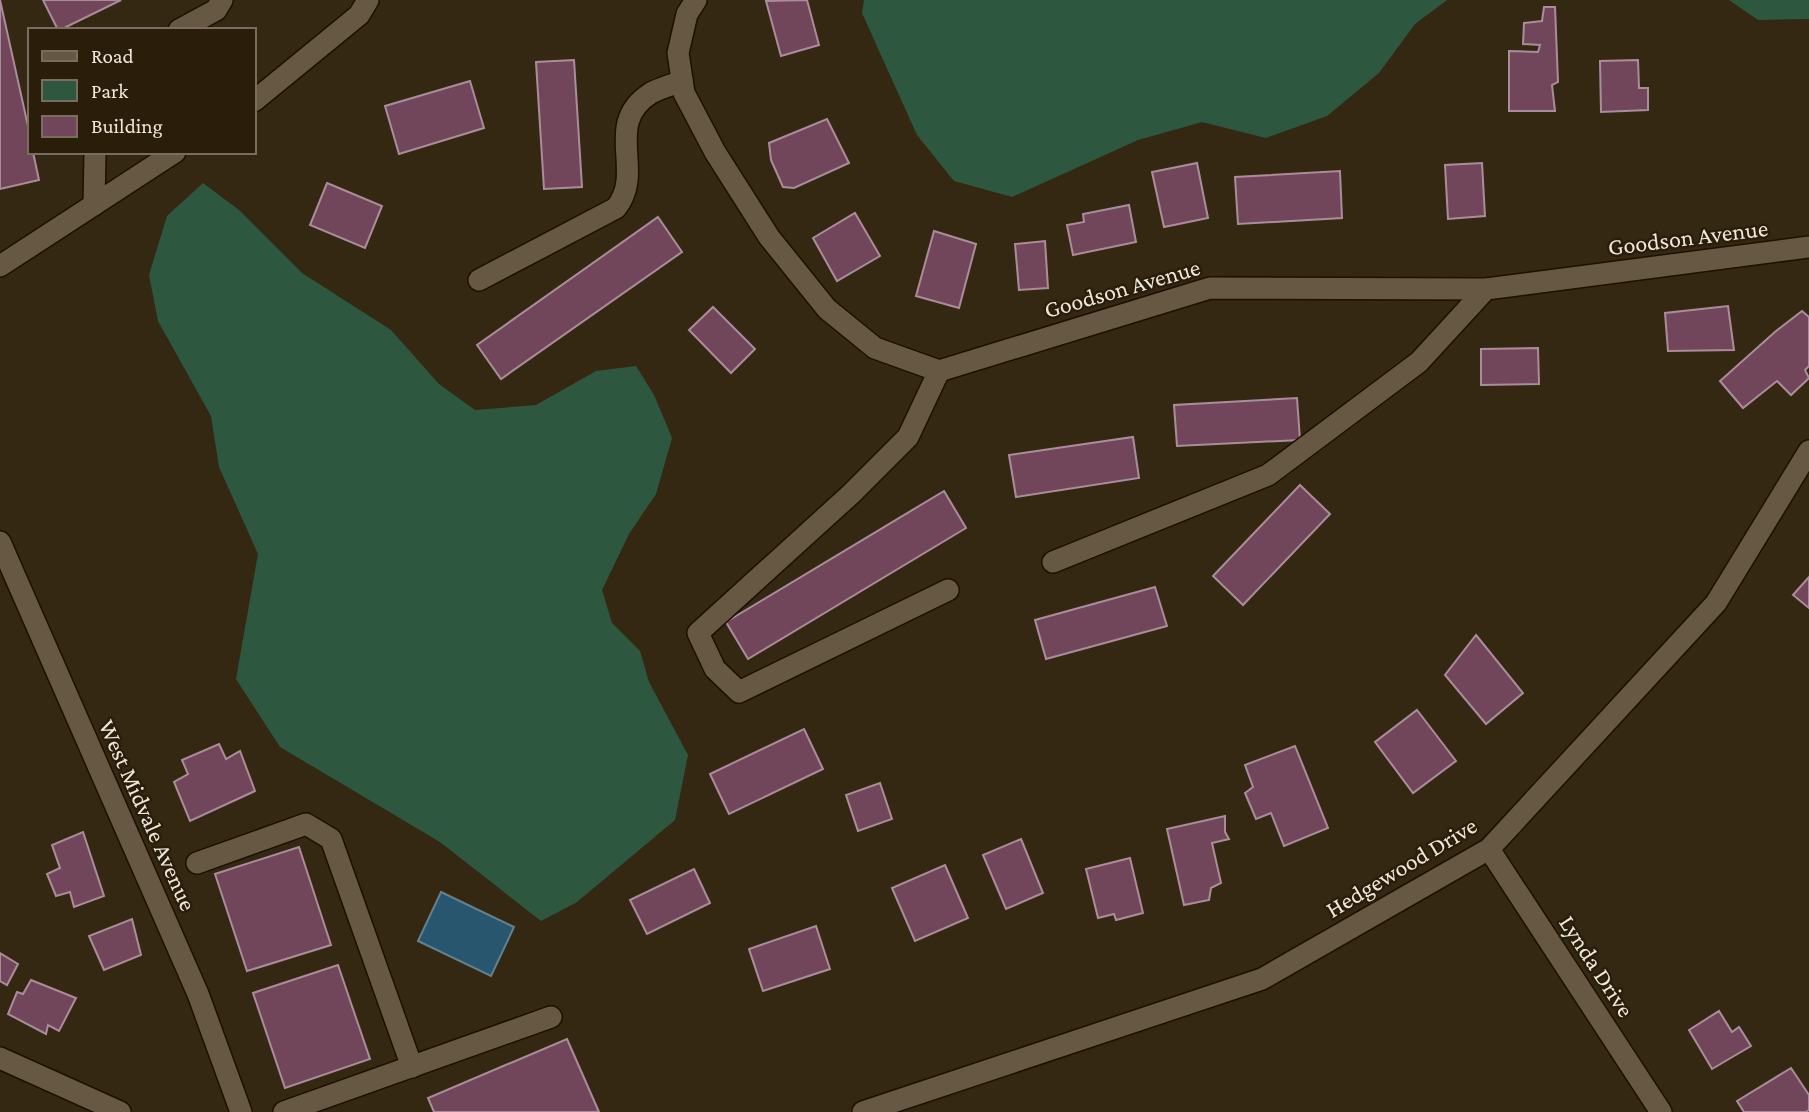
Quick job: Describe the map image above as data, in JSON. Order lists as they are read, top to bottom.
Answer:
{
  "streets": {
    "street": [
      "Goodson Avenue",
      "West Midvale Avenue",
      "Hedgewood Drive",
      "Lynda Drive"
    ]
  },
  "crossings": [
    ["Hedgewood Drive", "Lynda Drive"]
  ],
  "legend": ["Road", "Park", "Building"]
}
